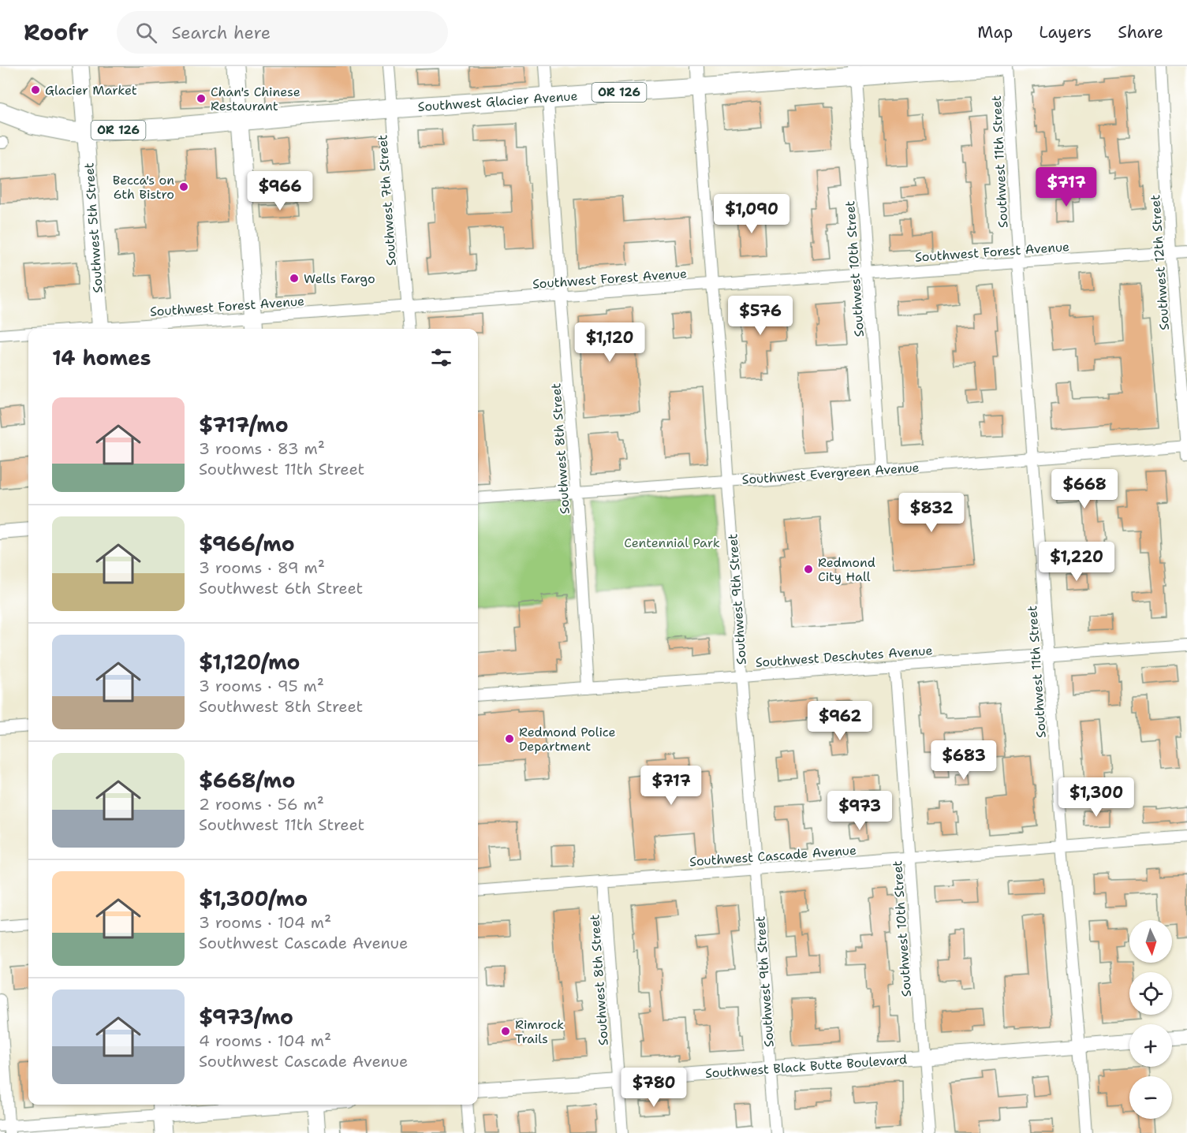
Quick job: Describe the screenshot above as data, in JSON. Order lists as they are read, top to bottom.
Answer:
{
  "streets": {
    "highway": ["OR 126", "Southwest Glacier Avenue"],
    "main road": ["Southwest 5th Street"],
    "street": [
      "Southwest 11th Street",
      "Southwest 7th Street",
      "Southwest Forest Avenue",
      "Southwest 12th Street",
      "Southwest 10th Street",
      "Southwest 8th Street",
      "Southwest Evergreen Avenue",
      "Southwest 9th Street",
      "Southwest Deschutes Avenue",
      "Southwest Cascade Avenue",
      "Southwest Black Butte Boulevard"
    ]
  },
  "crossings": [
    ["Southwest Glacier Avenue", "Southwest 7th Street"],
    ["Southwest Glacier Avenue", "Southwest 5th Street"],
    ["Southwest Glacier Avenue", "Southwest 10th Street"],
    ["Southwest Glacier Avenue", "Southwest 8th Street"],
    ["Southwest Glacier Avenue", "Southwest 9th Street"],
    ["Southwest 11th Street", "Southwest Forest Avenue"],
    ["Southwest 11th Street", "Southwest Evergreen Avenue"],
    ["Southwest 11th Street", "Southwest Deschutes Avenue"],
    ["Southwest 11th Street", "Southwest Cascade Avenue"],
    ["Southwest 11th Street", "Southwest Black Butte Boulevard"],
    ["Southwest 7th Street", "Southwest Forest Avenue"],
    ["Southwest Forest Avenue", "Southwest 12th Street"],
    ["Southwest Forest Avenue", "Southwest 10th Street"],
    ["Southwest Forest Avenue", "Southwest 8th Street"],
    ["Southwest Forest Avenue", "Southwest 9th Street"],
    ["Southwest 12th Street", "Southwest Evergreen Avenue"],
    ["Southwest 10th Street", "Southwest Evergreen Avenue"],
    ["Southwest 10th Street", "Southwest Deschutes Avenue"],
    ["Southwest 10th Street", "Southwest Cascade Avenue"],
    ["Southwest 10th Street", "Southwest Black Butte Boulevard"],
    ["Southwest 8th Street", "Southwest Evergreen Avenue"],
    ["Southwest 8th Street", "Southwest Deschutes Avenue"],
    ["Southwest 8th Street", "Southwest Cascade Avenue"],
    ["Southwest 8th Street", "Southwest Black Butte Boulevard"],
    ["Southwest Evergreen Avenue", "Southwest 9th Street"],
    ["Southwest 9th Street", "Southwest Deschutes Avenue"],
    ["Southwest 9th Street", "Southwest Cascade Avenue"],
    ["Southwest 9th Street", "Southwest Black Butte Boulevard"]
  ],
  "parks": ["Centennial Park"],
  "places": [
    "Glacier Market",
    "Chan's Chinese Restaurant",
    "Becca's on 6th Bistro",
    "Wells Fargo",
    "Redmond City Hall",
    "Redmond Police Department",
    "Rimrock Trails"
  ],
  "north": "bottom",
  "page": {
    "header": "Roofr",
    "search": "Search here",
    "nav": ["Map", "Layers", "Share"],
    "price": [
      "$717",
      "$966",
      "$1,090",
      "$576",
      "$1,120",
      "$668",
      "$832",
      "$1,220",
      "$962",
      "$683",
      "$717",
      "$1,300",
      "$973",
      "$780"
    ],
    "heading": "14 homes",
    "list": [
      {
        "name": "$717/mo",
        "note": "3 rooms · 83 m² · Southwest 11th Street"
      },
      {
        "name": "$966/mo",
        "note": "3 rooms · 89 m² · Southwest 6th Street"
      },
      {
        "name": "$1,120/mo",
        "note": "3 rooms · 95 m² · Southwest 8th Street"
      },
      {
        "name": "$668/mo",
        "note": "2 rooms · 56 m² · Southwest 11th Street"
      },
      {
        "name": "$1,300/mo",
        "note": "3 rooms · 104 m² · Southwest Cascade Avenue"
      },
      {
        "name": "$973/mo",
        "note": "4 rooms · 104 m² · Southwest Cascade Avenue"
      }
    ],
    "map_buttons": ["+", "−"]
  }
}
